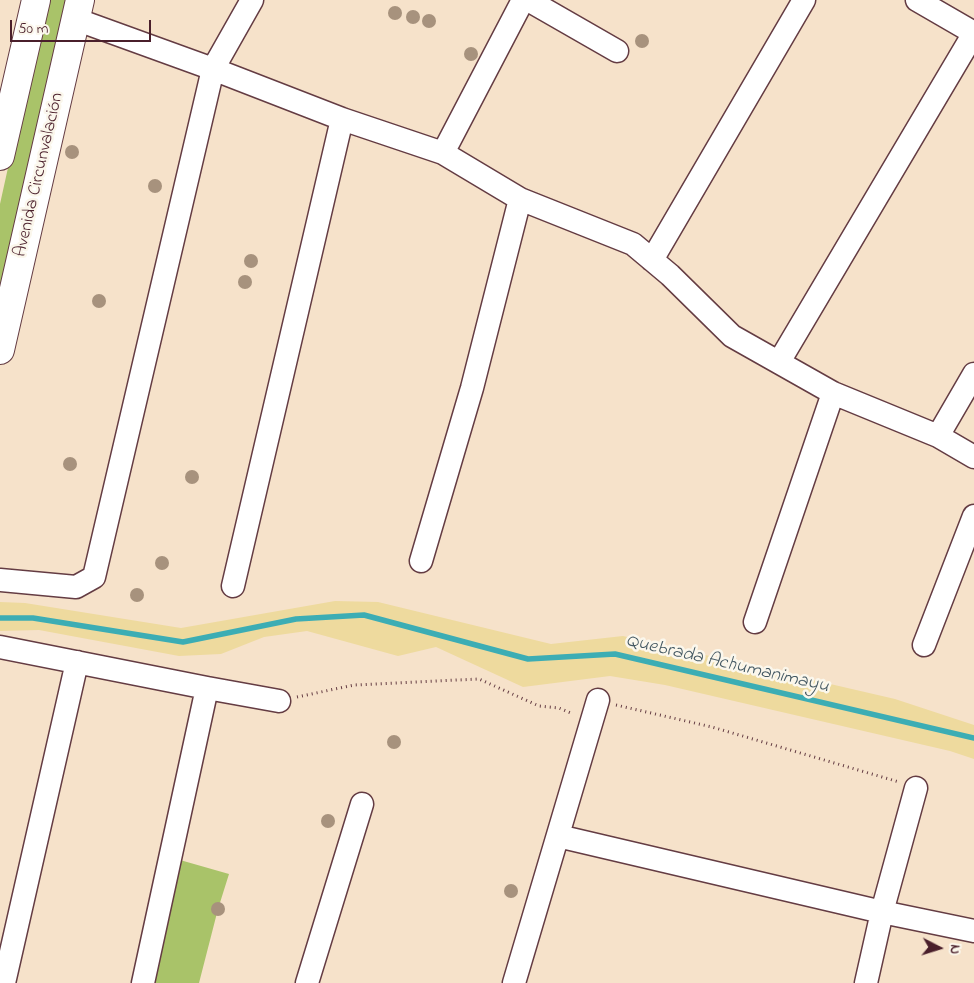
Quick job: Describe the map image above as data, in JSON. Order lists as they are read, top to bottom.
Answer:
{
  "streets": {
    "main road": ["Avenida Circunvalación"]
  },
  "water": ["Quebrada Achumanimayu"],
  "scale_bar": "50 m",
  "north": "right"
}
